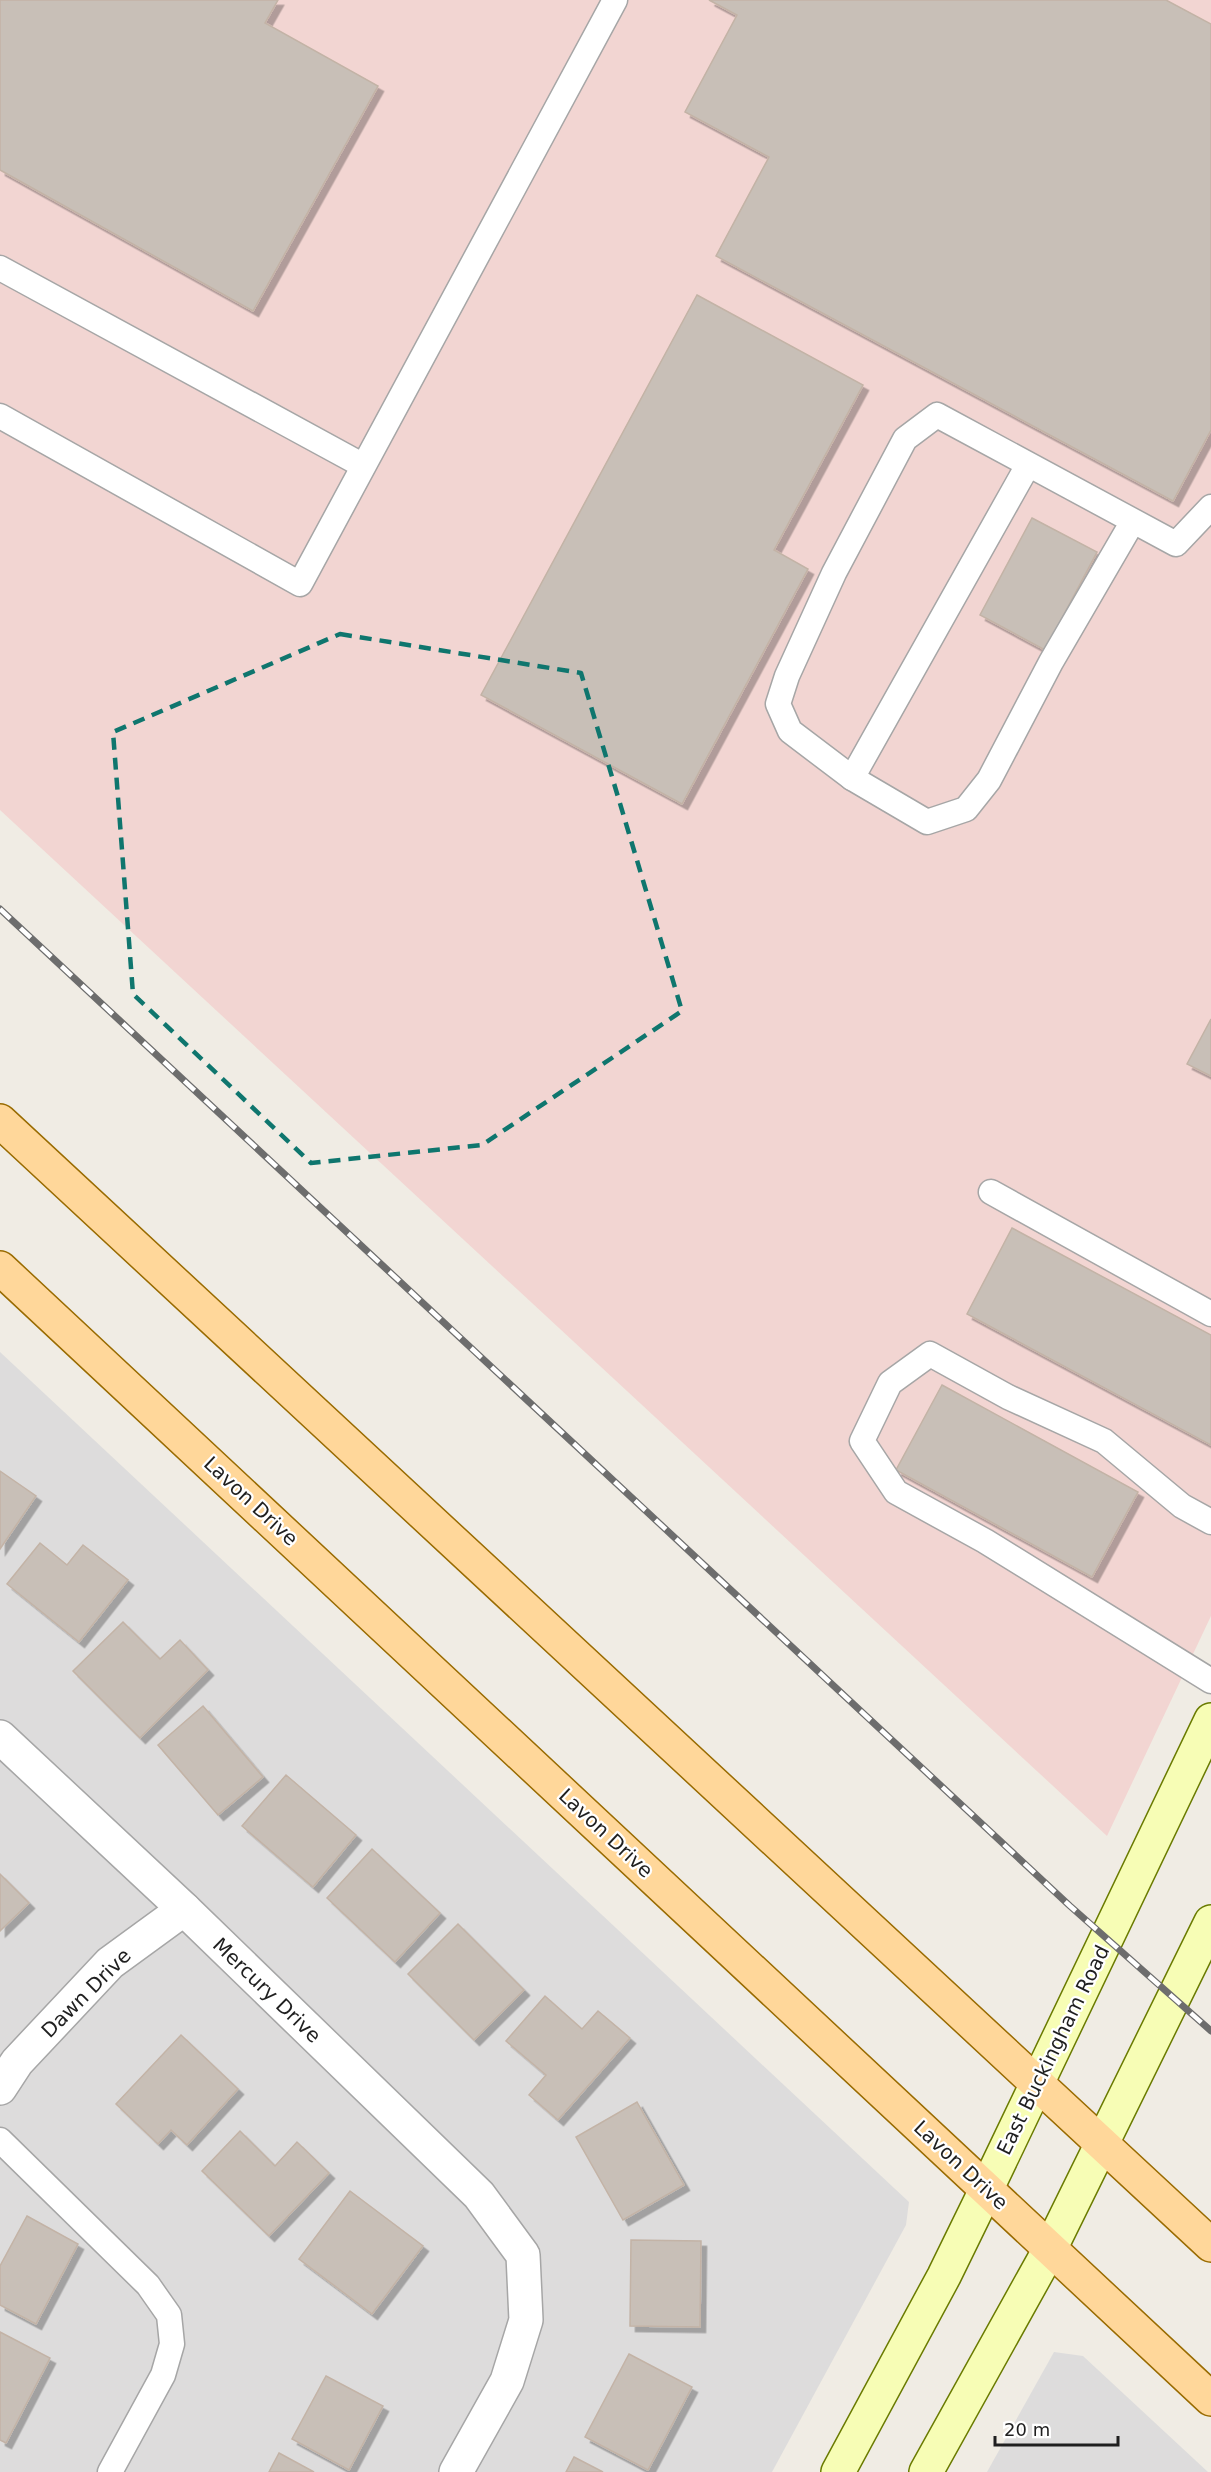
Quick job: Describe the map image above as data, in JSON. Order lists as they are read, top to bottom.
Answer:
{
  "streets": {
    "main road": ["Lavon Drive", "East Buckingham Road"],
    "street": ["Mercury Drive", "Dawn Drive"]
  },
  "crossings": [
    ["Lavon Drive", "East Buckingham Road"],
    ["Mercury Drive", "Dawn Drive"]
  ],
  "scale_bar": "20 m"
}
